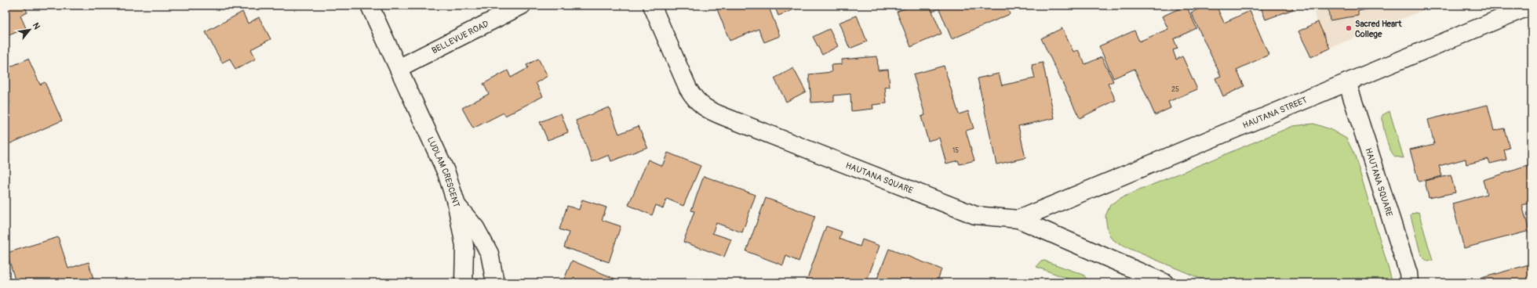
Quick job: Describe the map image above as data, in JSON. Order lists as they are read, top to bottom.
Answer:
{
  "streets": {
    "street": [
      "BELLEVUE ROAD",
      "HAUTANA STREET",
      "LUDLAM CRESCENT",
      "HAUTANA SQUARE"
    ]
  },
  "crossings": [
    ["BELLEVUE ROAD", "LUDLAM CRESCENT"],
    ["HAUTANA STREET", "HAUTANA SQUARE"]
  ],
  "places": ["Sacred Heart College"],
  "house_numbers": ["25", "15"],
  "north": "top right"
}
